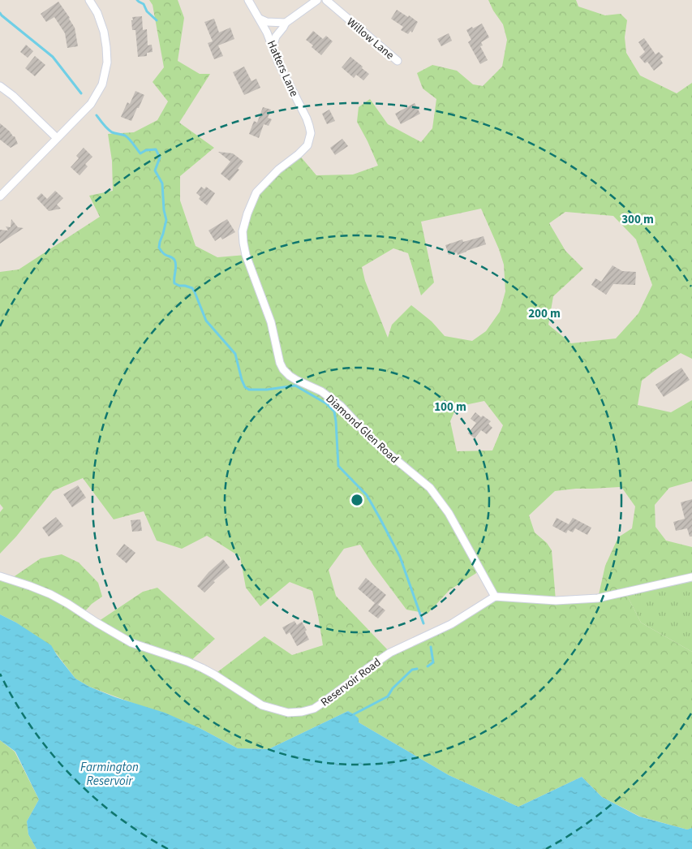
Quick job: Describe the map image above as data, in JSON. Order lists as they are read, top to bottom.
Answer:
{
  "streets": {
    "street": [
      "Willow Lane",
      "Hatters Lane",
      "Diamond Glen Road",
      "Reservoir Road"
    ]
  },
  "crossings": [
    ["Hatters Lane", "Diamond Glen Road"],
    ["Diamond Glen Road", "Reservoir Road"]
  ],
  "water": ["Farmington Reservoir"],
  "rings": ["300 m", "200 m", "100 m"]
}
